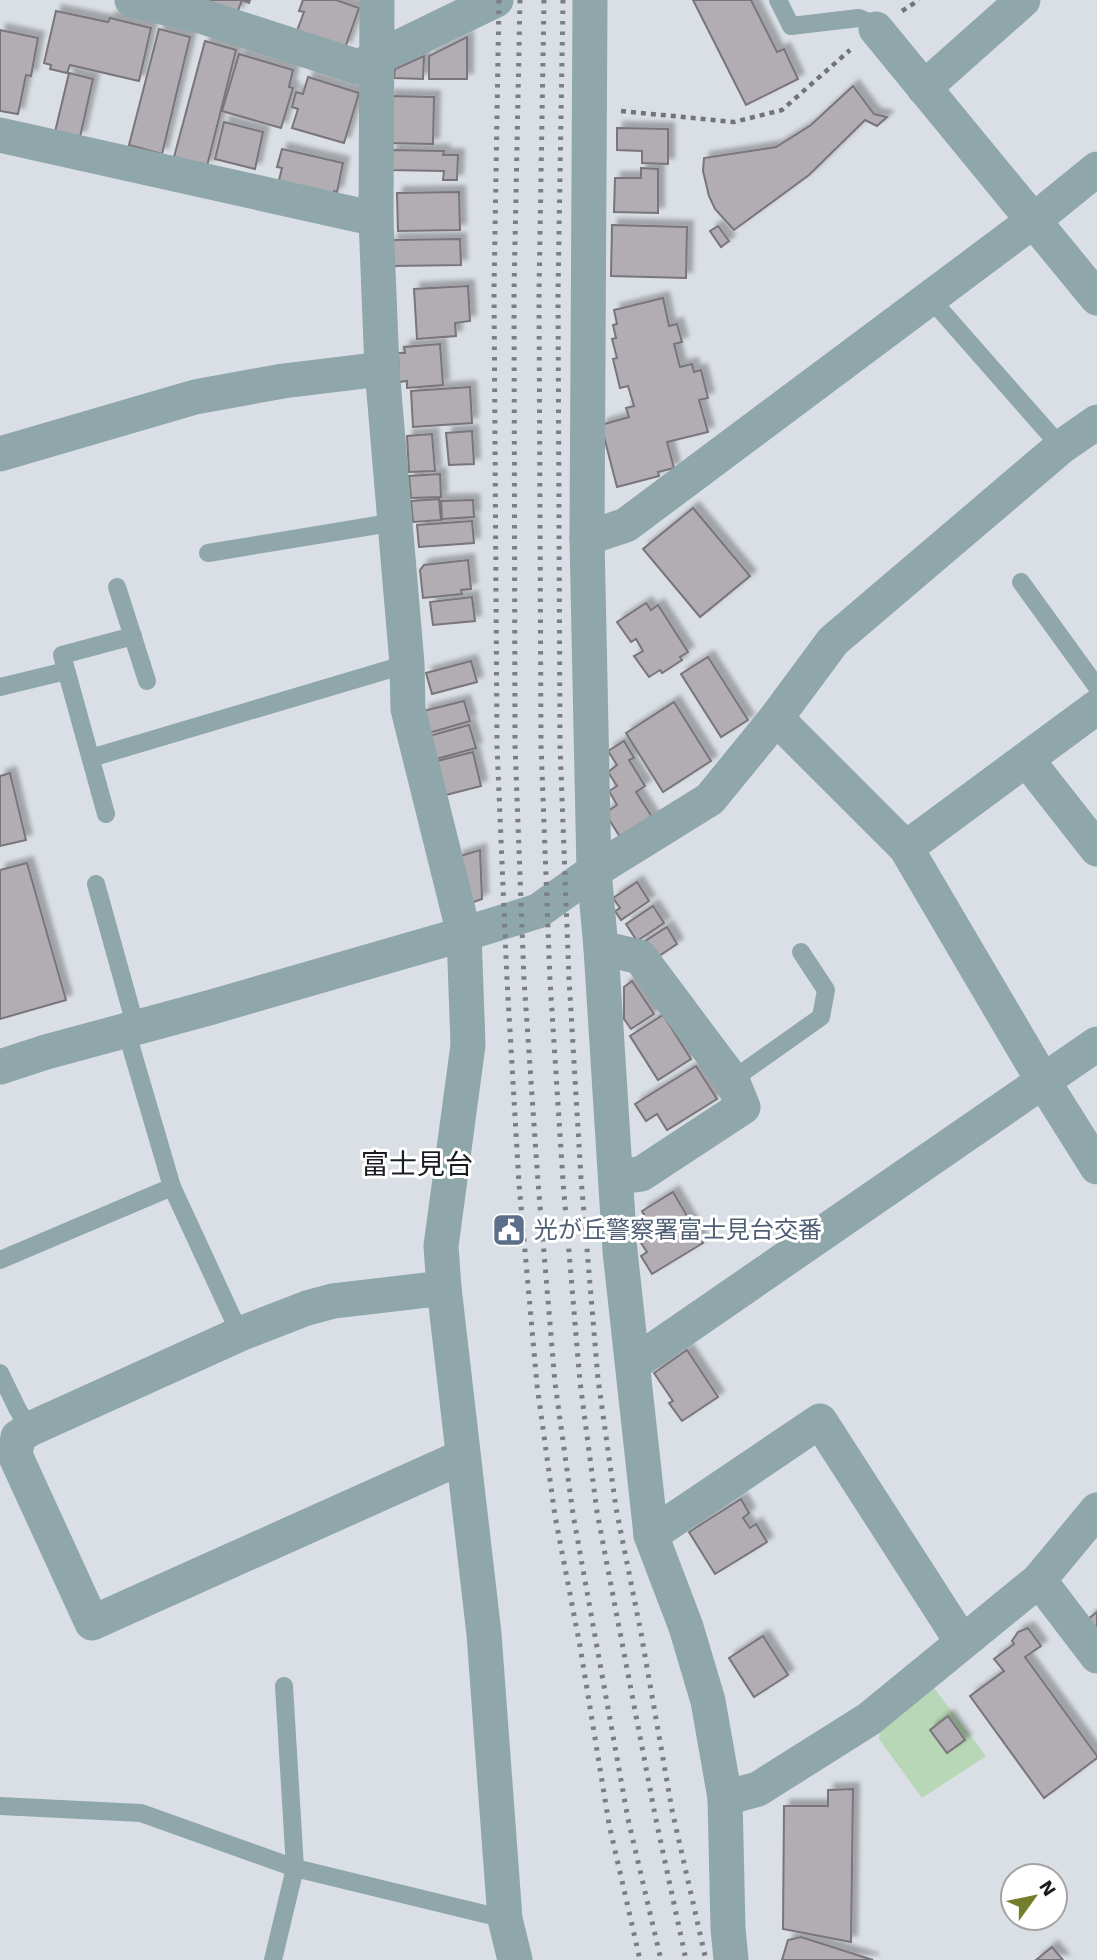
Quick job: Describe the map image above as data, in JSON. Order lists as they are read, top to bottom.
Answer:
{
  "districts": ["富士見台"],
  "places": {
    "public building": ["光が丘警察署富士見台交番"]
  },
  "north": "top right"
}
